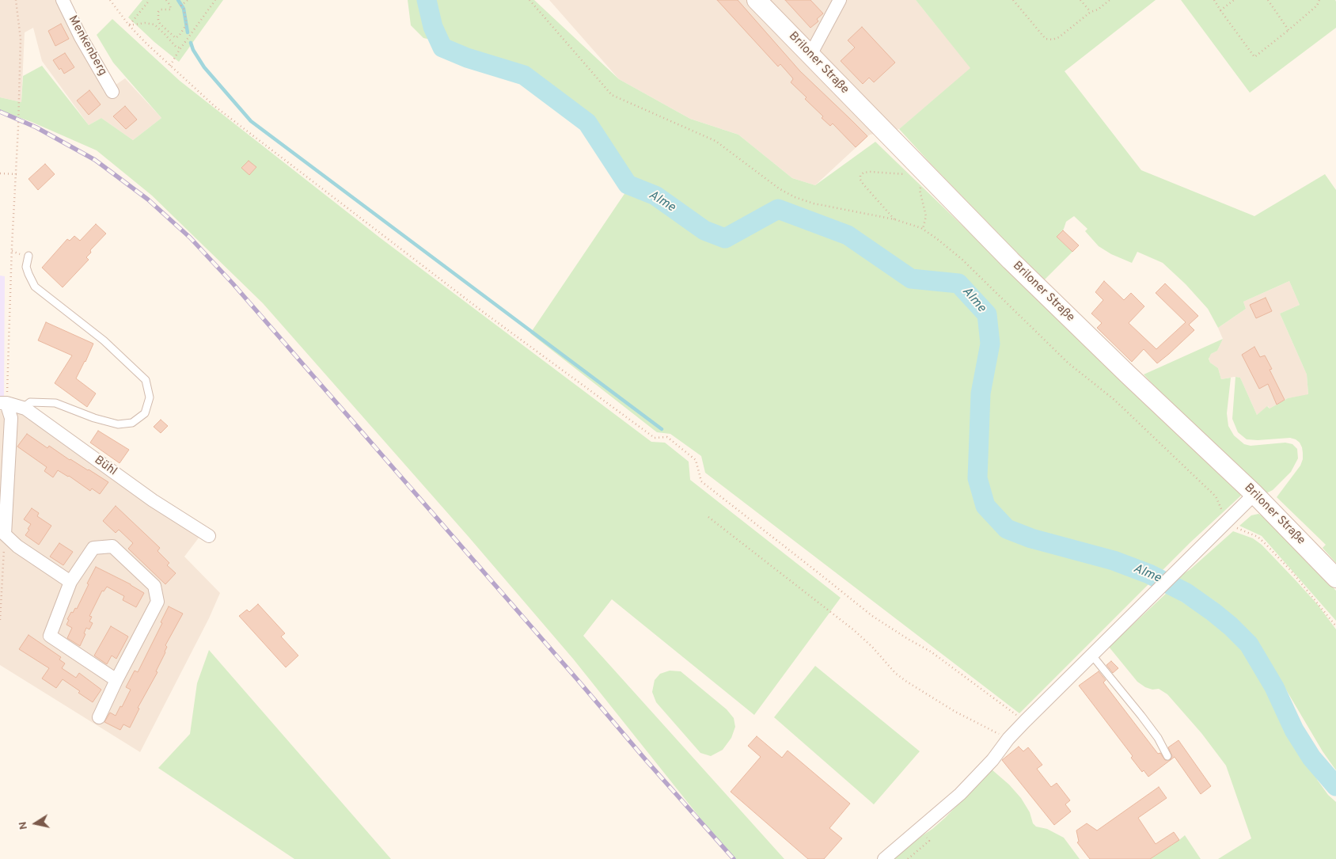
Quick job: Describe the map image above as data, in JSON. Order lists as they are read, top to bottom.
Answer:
{
  "streets": {
    "main road": ["Briloner Straße"],
    "street": ["Menkenberg", "Bühl"]
  },
  "water": ["Alme"],
  "north": "left"
}
